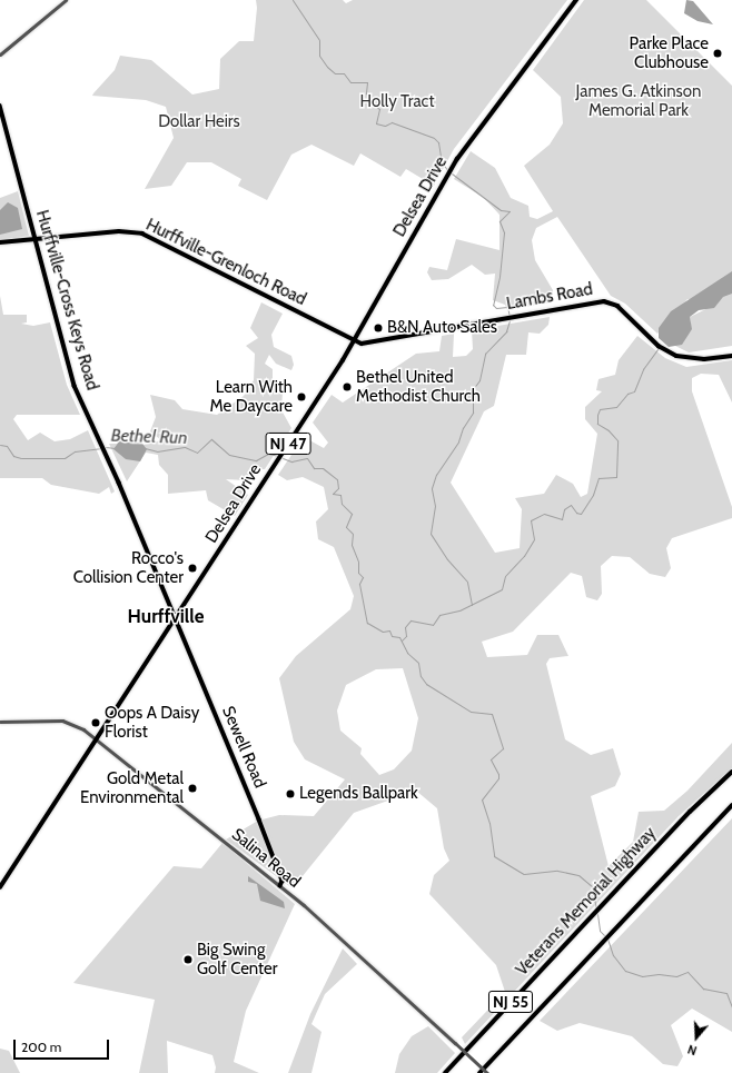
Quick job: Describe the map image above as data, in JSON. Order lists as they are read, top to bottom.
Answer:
{
  "streets": {
    "highway": ["Veterans Memorial Highway", "NJ 55"],
    "main road": [
      "Delsea Drive",
      "Hurffville-Grenloch Road",
      "Lambs Road",
      "Hurffville-Cross Keys Road",
      "NJ 47",
      "Sewell Road"
    ],
    "street": ["Salina Road"]
  },
  "crossings": [
    ["Delsea Drive", "Hurffville-Grenloch Road"],
    ["Delsea Drive", "Lambs Road"],
    ["Delsea Drive", "Hurffville-Cross Keys Road"],
    ["Delsea Drive", "Sewell Road"],
    ["Delsea Drive", "Salina Road"],
    ["Hurffville-Grenloch Road", "Lambs Road"],
    ["Hurffville-Grenloch Road", "Hurffville-Cross Keys Road"],
    ["Hurffville-Cross Keys Road", "Sewell Road"],
    ["Sewell Road", "Salina Road"]
  ],
  "districts": ["Hurffville"],
  "water": ["Bethel Run"],
  "parks": ["James G. Atkinson Memorial Park", "Holly Tract", "Dollar Heirs"],
  "places": [
    "Parke Place Clubhouse",
    "B&N Auto Sales",
    "Bethel United Methodist Church",
    "Learn With Me Daycare",
    "Rocco's Collision Center",
    "Oops A Daisy Florist",
    "Gold Metal Environmental",
    "Legends Ballpark",
    "Big Swing Golf Center"
  ],
  "scale_bar": "200 m",
  "north": "bottom"
}
